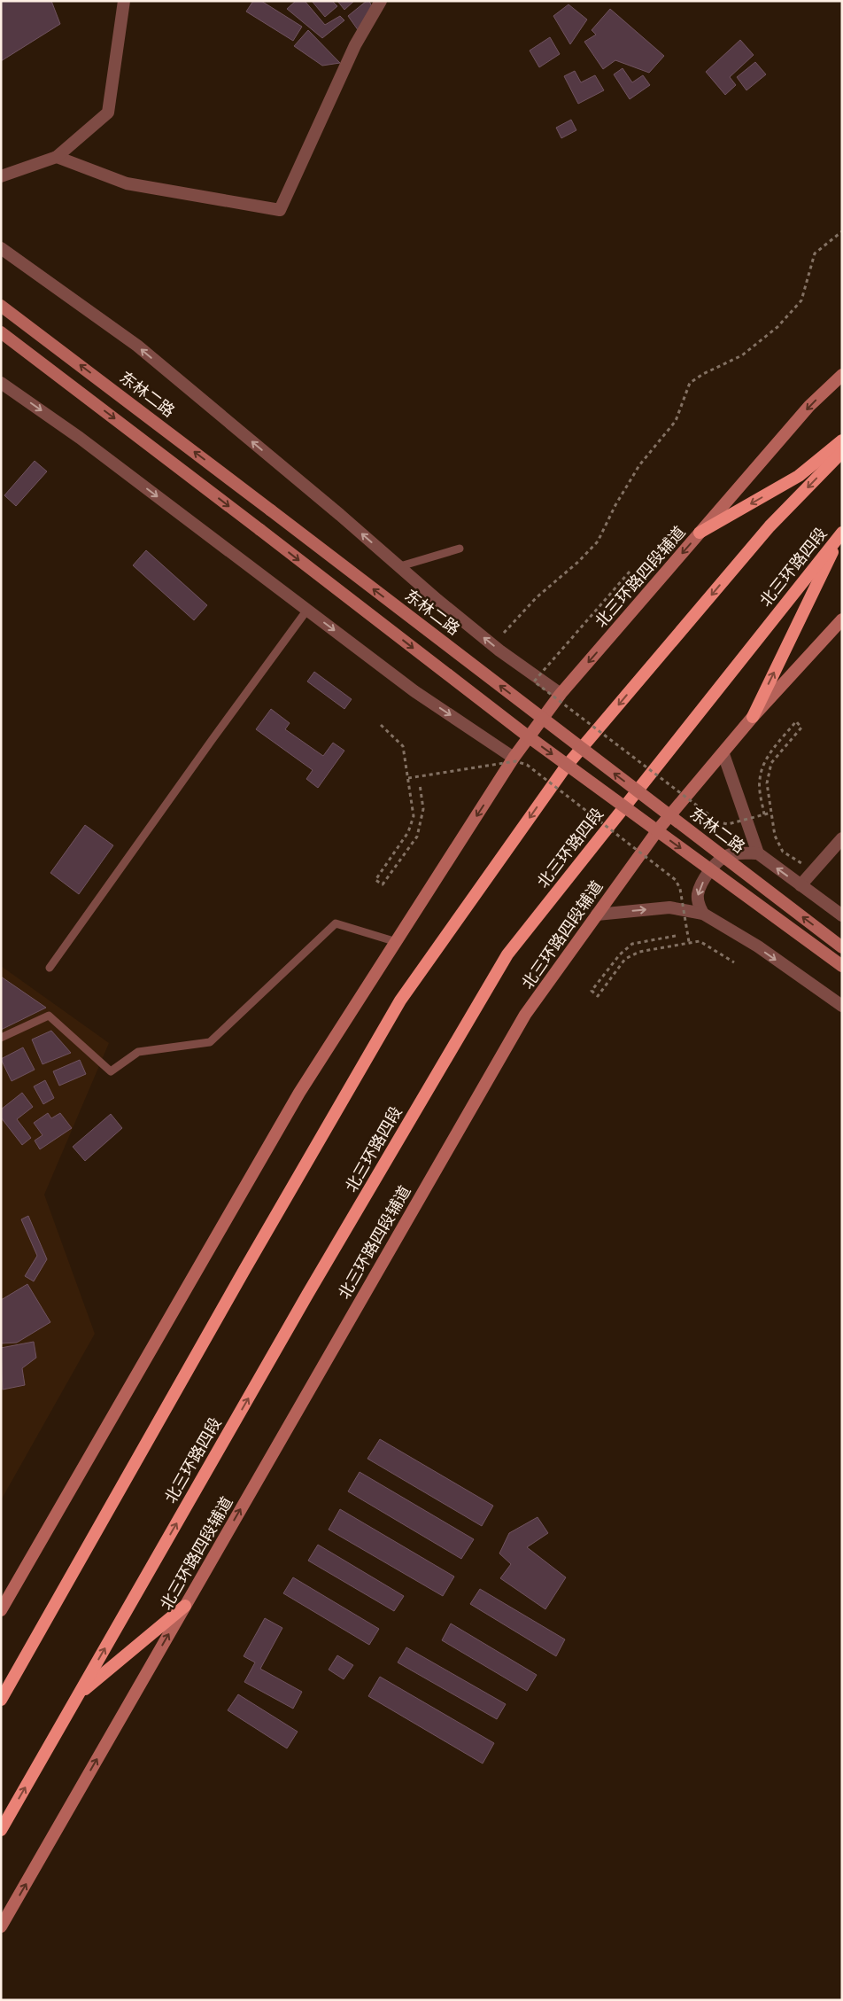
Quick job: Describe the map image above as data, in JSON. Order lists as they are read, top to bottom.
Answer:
{
  "streets": {
    "highway": ["北三环路四段"],
    "main road": ["东林二路", "北三环路四段辅道"]
  }
}
